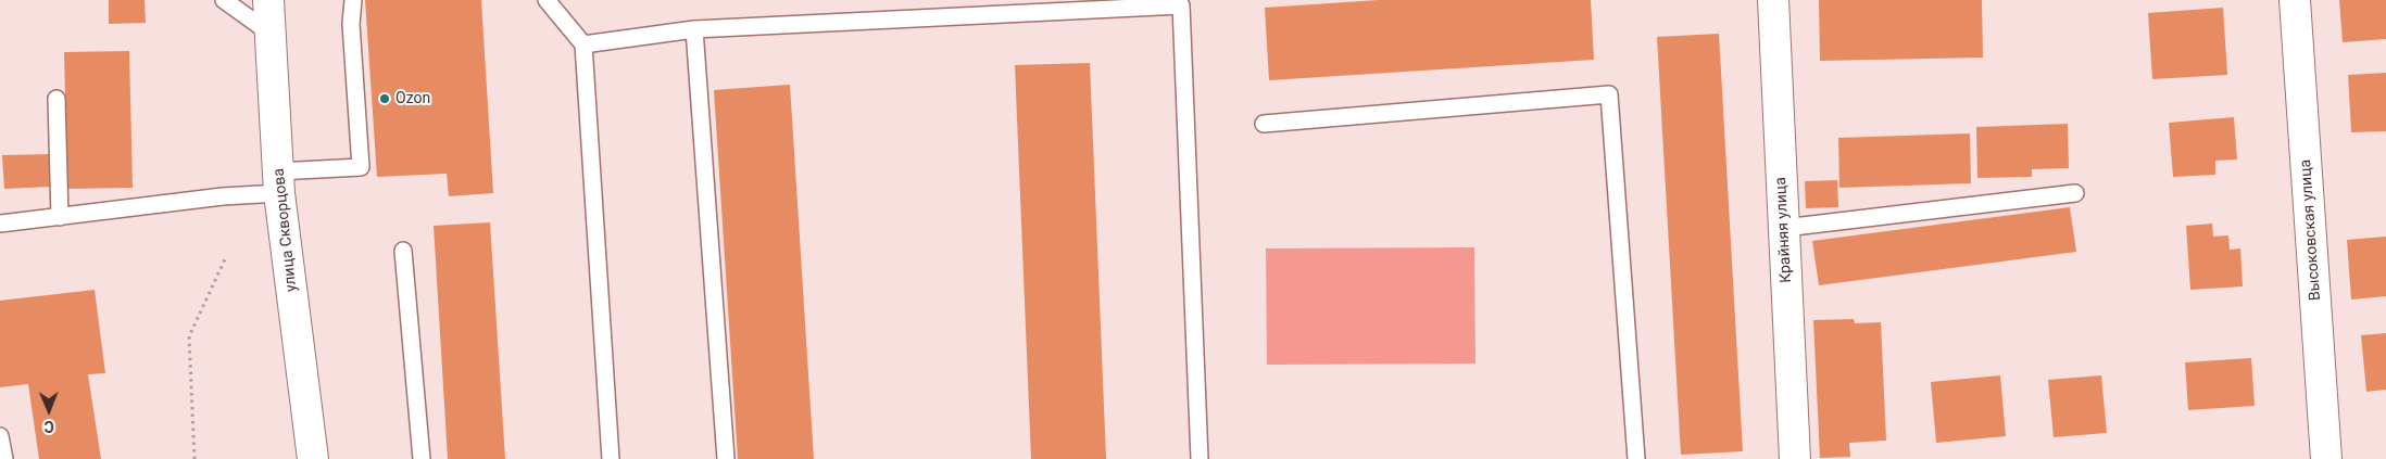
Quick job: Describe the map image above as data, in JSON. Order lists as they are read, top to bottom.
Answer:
{
  "streets": {
    "street": ["улица Скворцова", "Крайняя улица", "Высоковская улица"]
  },
  "places": ["Ozon"],
  "north": "bottom"
}
